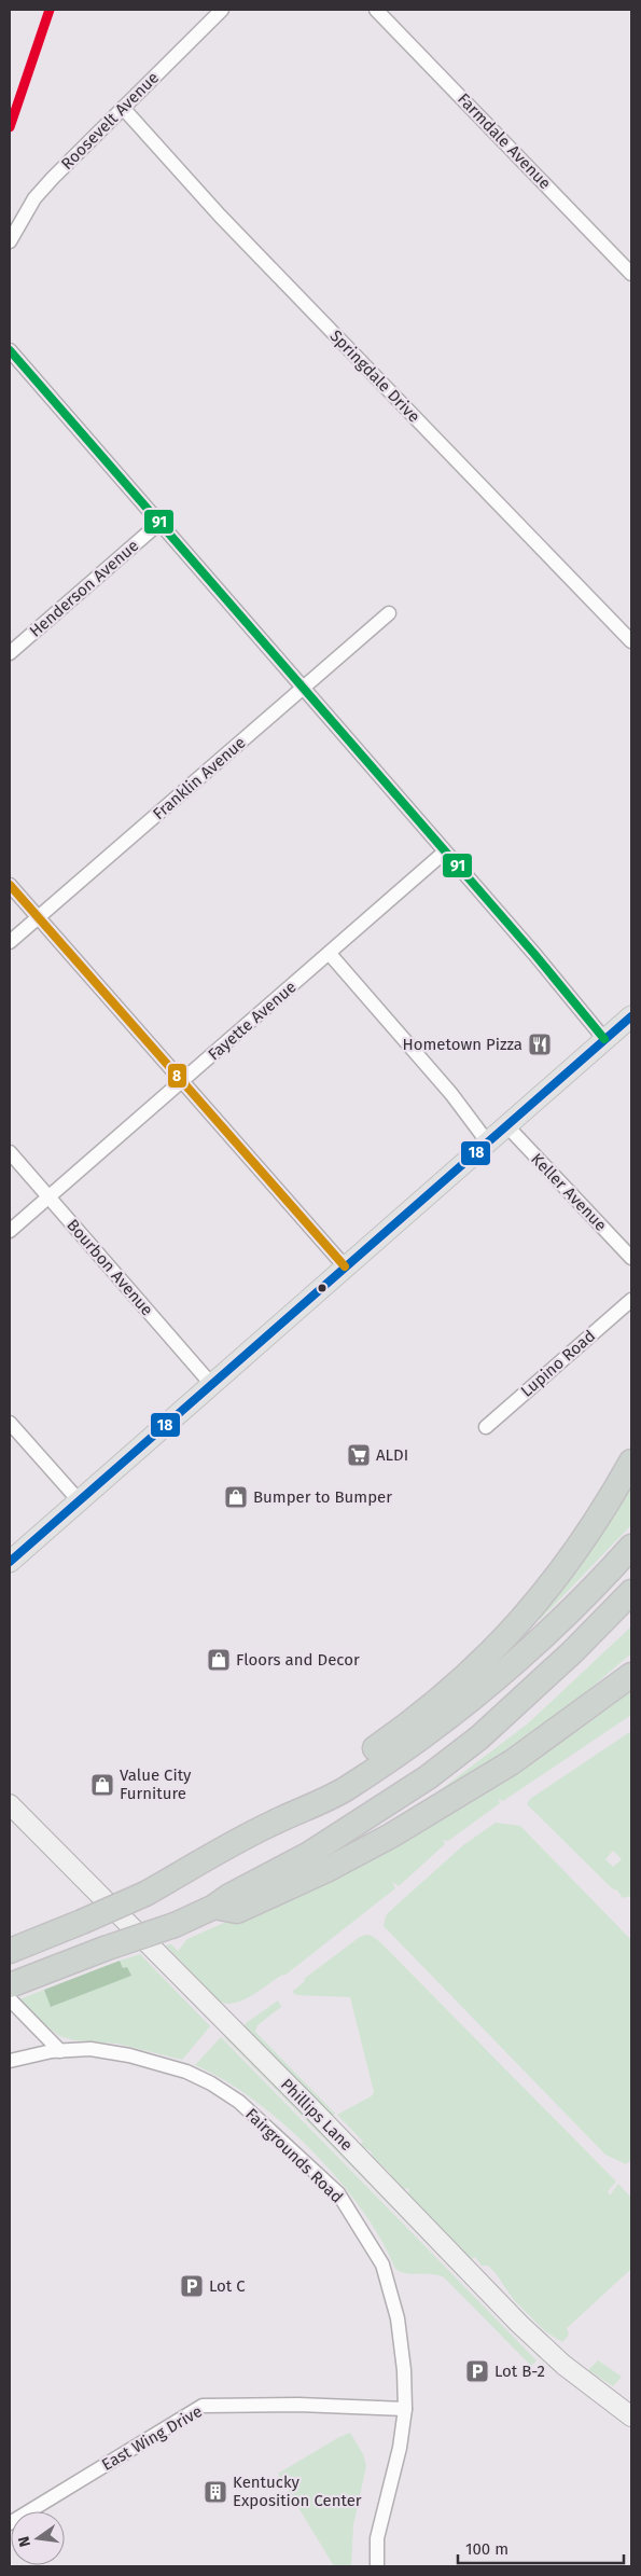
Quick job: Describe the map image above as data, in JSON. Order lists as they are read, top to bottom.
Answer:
{
  "streets": {
    "main road": ["Phillips Lane"],
    "street": [
      "Roosevelt Avenue",
      "Farmdale Avenue",
      "Springdale Drive",
      "Henderson Avenue",
      "Franklin Avenue",
      "Fayette Avenue",
      "Keller Avenue",
      "Bourbon Avenue",
      "Lupino Road",
      "Fairgrounds Road",
      "East Wing Drive"
    ]
  },
  "crossings": [
    ["Roosevelt Avenue", "Springdale Drive"],
    ["Fayette Avenue", "Bourbon Avenue"],
    ["Fairgrounds Road", "East Wing Drive"]
  ],
  "places": {
    "restaurant": ["Hometown Pizza"],
    "supermarket": ["ALDI"],
    "shop": ["Bumper to Bumper", "Floors and Decor", "Value City Furniture"],
    "parking": ["Lot C", "Lot B-2"],
    "building": ["Kentucky Exposition Center"]
  },
  "lines": ["transit line 91", "transit line 8", "transit line 18"],
  "scale_bar": "100 m",
  "north": "left"
}
